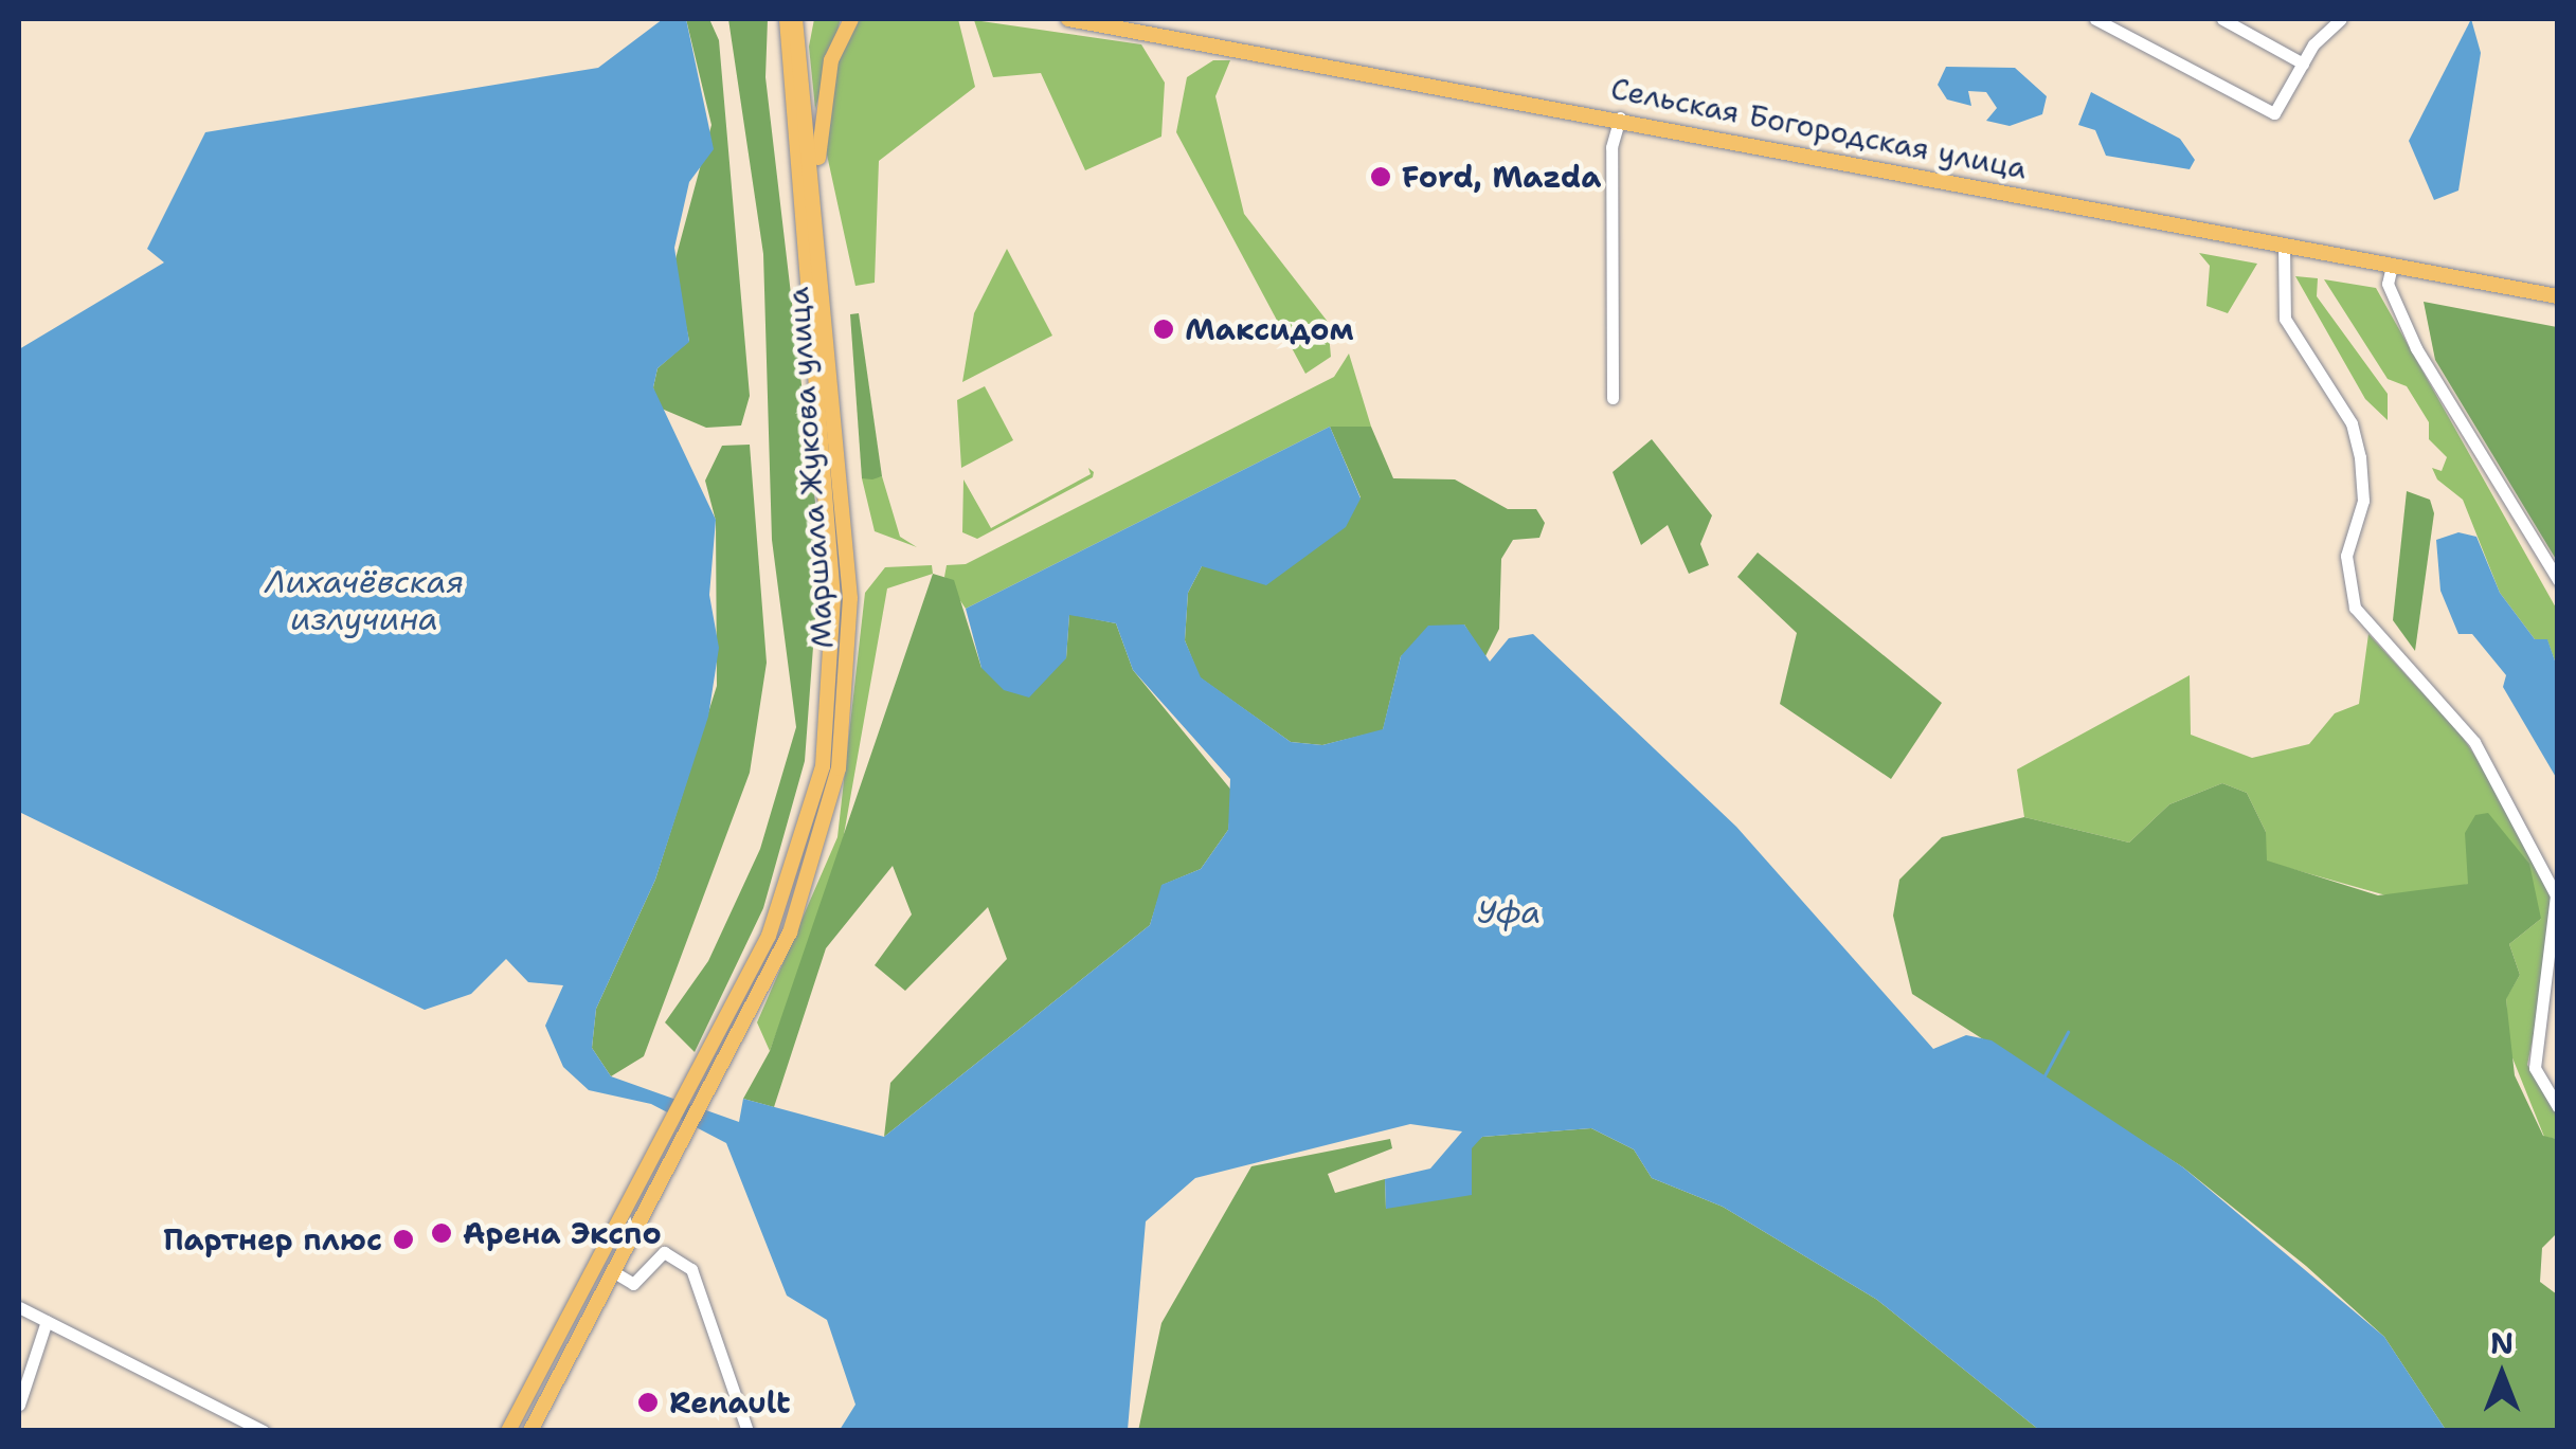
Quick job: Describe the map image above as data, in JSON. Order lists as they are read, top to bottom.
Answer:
{
  "streets": {
    "main road": ["Сельская Богородская улица", "Маршала Жукова улица"]
  },
  "water": ["Лихачёвская излучина", "Уфа"],
  "places": [
    "Ford, Mazda",
    "Максидом",
    "Арена Экспо",
    "Партнер плюс",
    "Renault"
  ],
  "north": "top"
}
